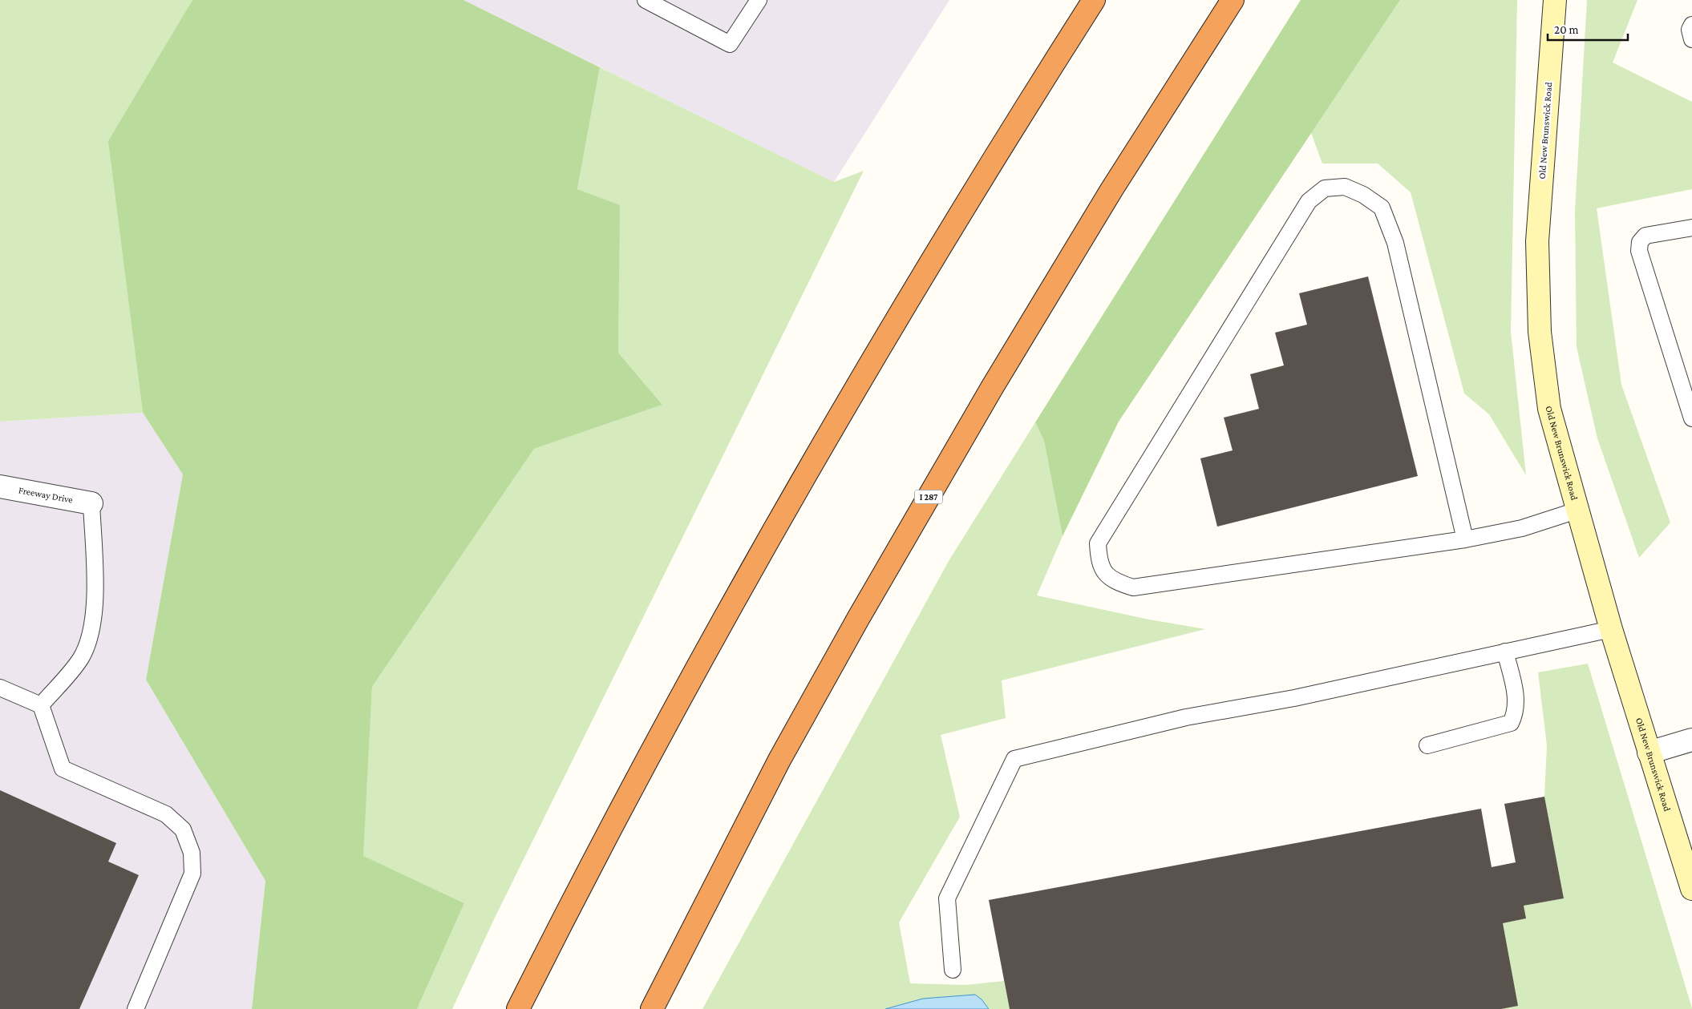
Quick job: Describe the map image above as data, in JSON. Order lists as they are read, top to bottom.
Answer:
{
  "streets": {
    "highway": ["I 287"],
    "main road": ["Old New Brunswick Road"],
    "street": ["Freeway Drive"]
  },
  "scale_bar": "20 m"
}
